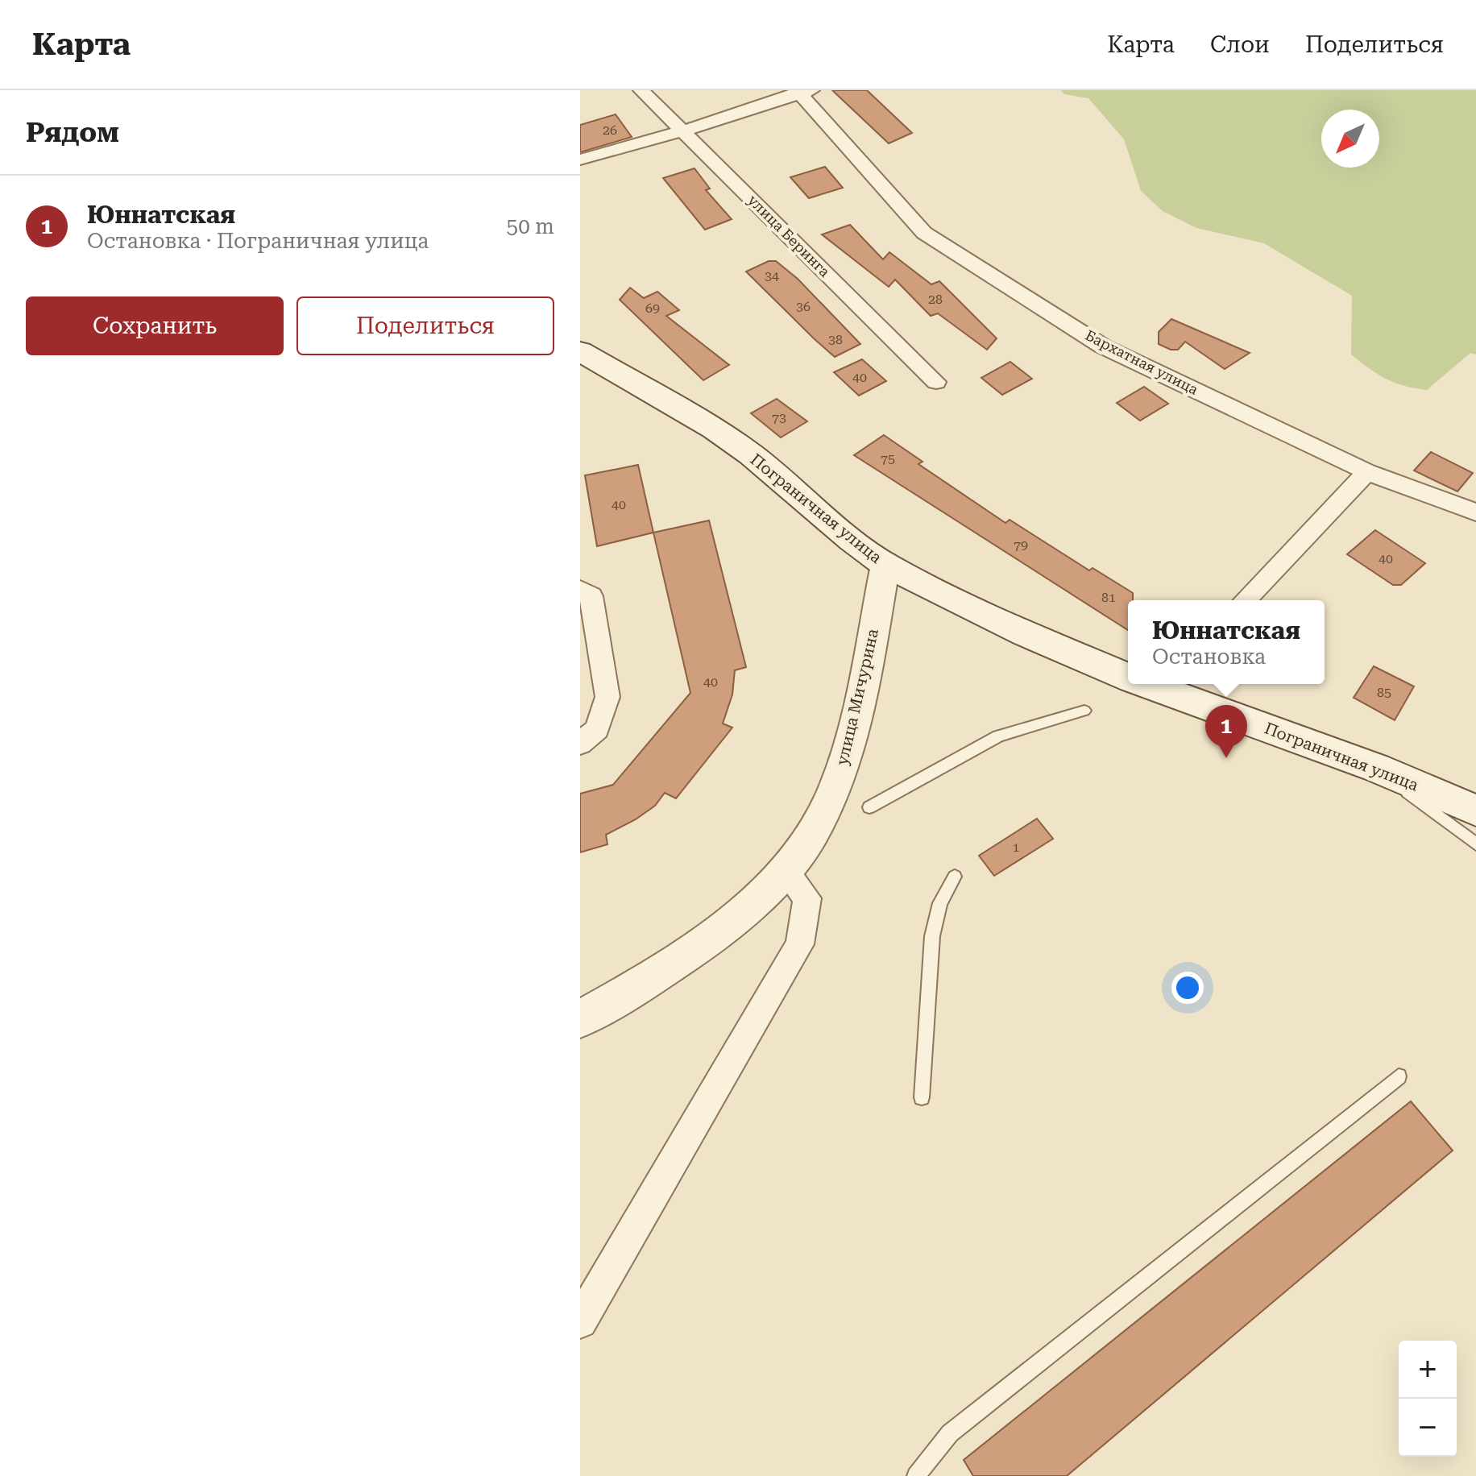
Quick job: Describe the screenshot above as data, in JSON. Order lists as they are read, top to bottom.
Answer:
{
  "streets": {
    "main road": ["Пограничная улица"],
    "street": ["улица Беринга", "Бархатная улица", "улица Мичурина"]
  },
  "crossings": [
    ["Пограничная улица", "улица Мичурина"]
  ],
  "house_numbers": [
    "26",
    "34",
    "28",
    "36",
    "69",
    "38",
    "40",
    "73",
    "75",
    "40",
    "79",
    "40",
    "81",
    "40",
    "85",
    "1"
  ],
  "north": "bottom left",
  "page": {
    "header": "Карта",
    "nav": ["Карта", "Слои", "Поделиться"],
    "heading": "Рядом",
    "list": [
      {
        "mark": "1",
        "name": "Юннатская",
        "note": "Остановка · Пограничная улица",
        "value": "50 m"
      }
    ],
    "buttons": ["Сохранить", "Поделиться"],
    "popup": ["Юннатская", "Остановка"],
    "pins": "1",
    "map_buttons": ["+", "−"]
  }
}
